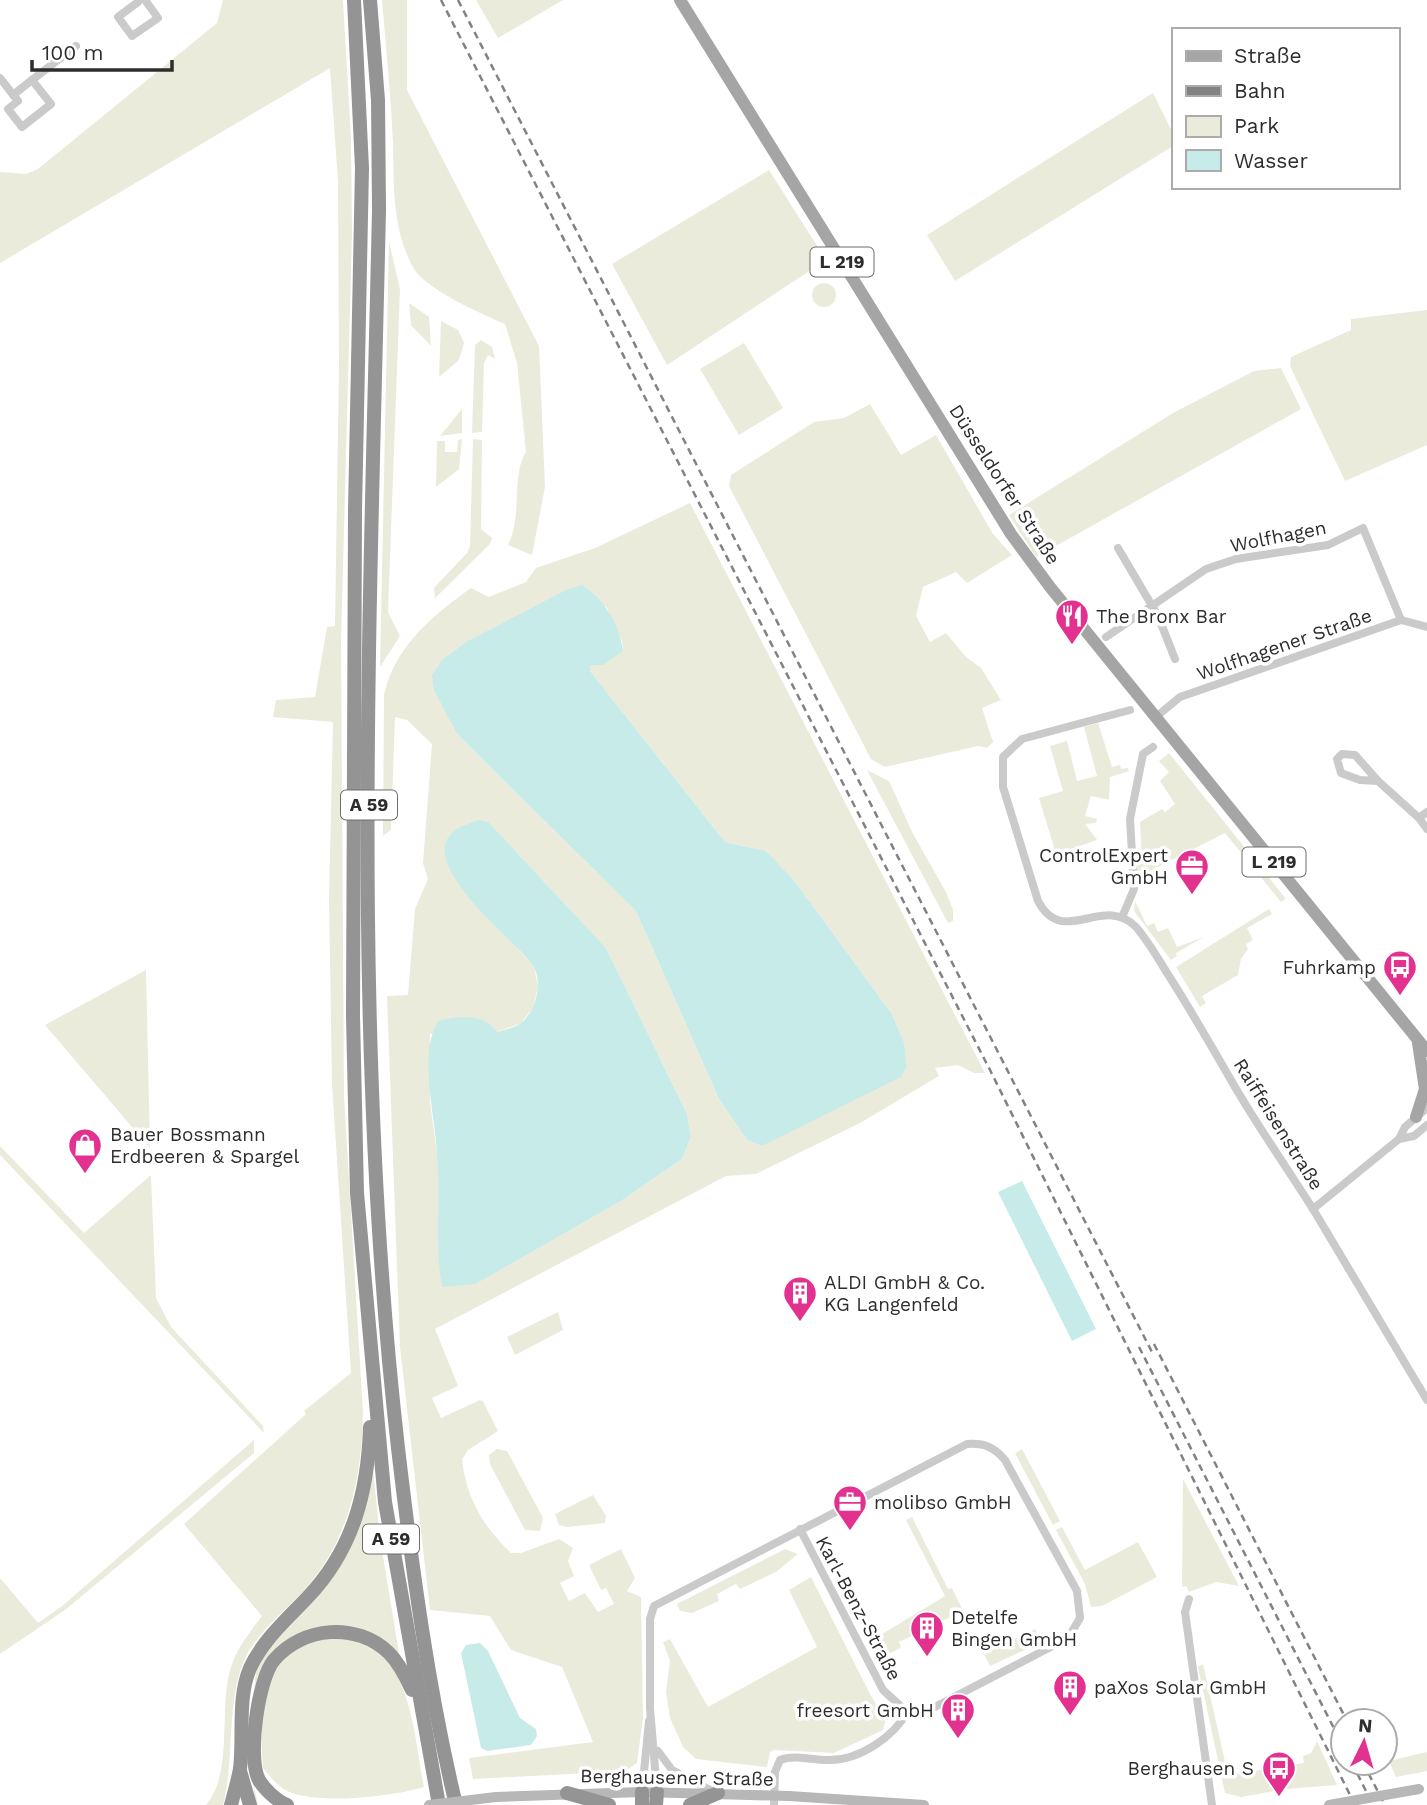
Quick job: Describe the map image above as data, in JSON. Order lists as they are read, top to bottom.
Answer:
{
  "streets": {
    "highway": ["A 59"],
    "main road": ["L 219", "Düsseldorfer Straße", "Berghausener Straße"],
    "street": [
      "Wolfhagen",
      "Wolfhagener Straße",
      "Raiffeisenstraße",
      "Karl-Benz-Straße"
    ]
  },
  "crossings": [
    ["Düsseldorfer Straße", "Wolfhagener Straße"],
    ["Wolfhagen", "Wolfhagener Straße"],
    ["Karl-Benz-Straße", "Berghausener Straße"]
  ],
  "places": {
    "restaurant": ["The Bronx Bar"],
    "office": ["ControlExpert GmbH", "molibso GmbH"],
    "bus stop": ["Fuhrkamp", "Berghausen S"],
    "shop": ["Bauer Bossmann Erdbeeren & Spargel"],
    "building": [
      "ALDI GmbH & Co. KG Langenfeld",
      "Detelfe Bingen GmbH",
      "paXos Solar GmbH",
      "freesort GmbH"
    ]
  },
  "legend": [
    "Straße",
    "Bahn",
    "Park",
    "Wasser"
  ],
  "scale_bar": "100 m",
  "north": "top"
}
